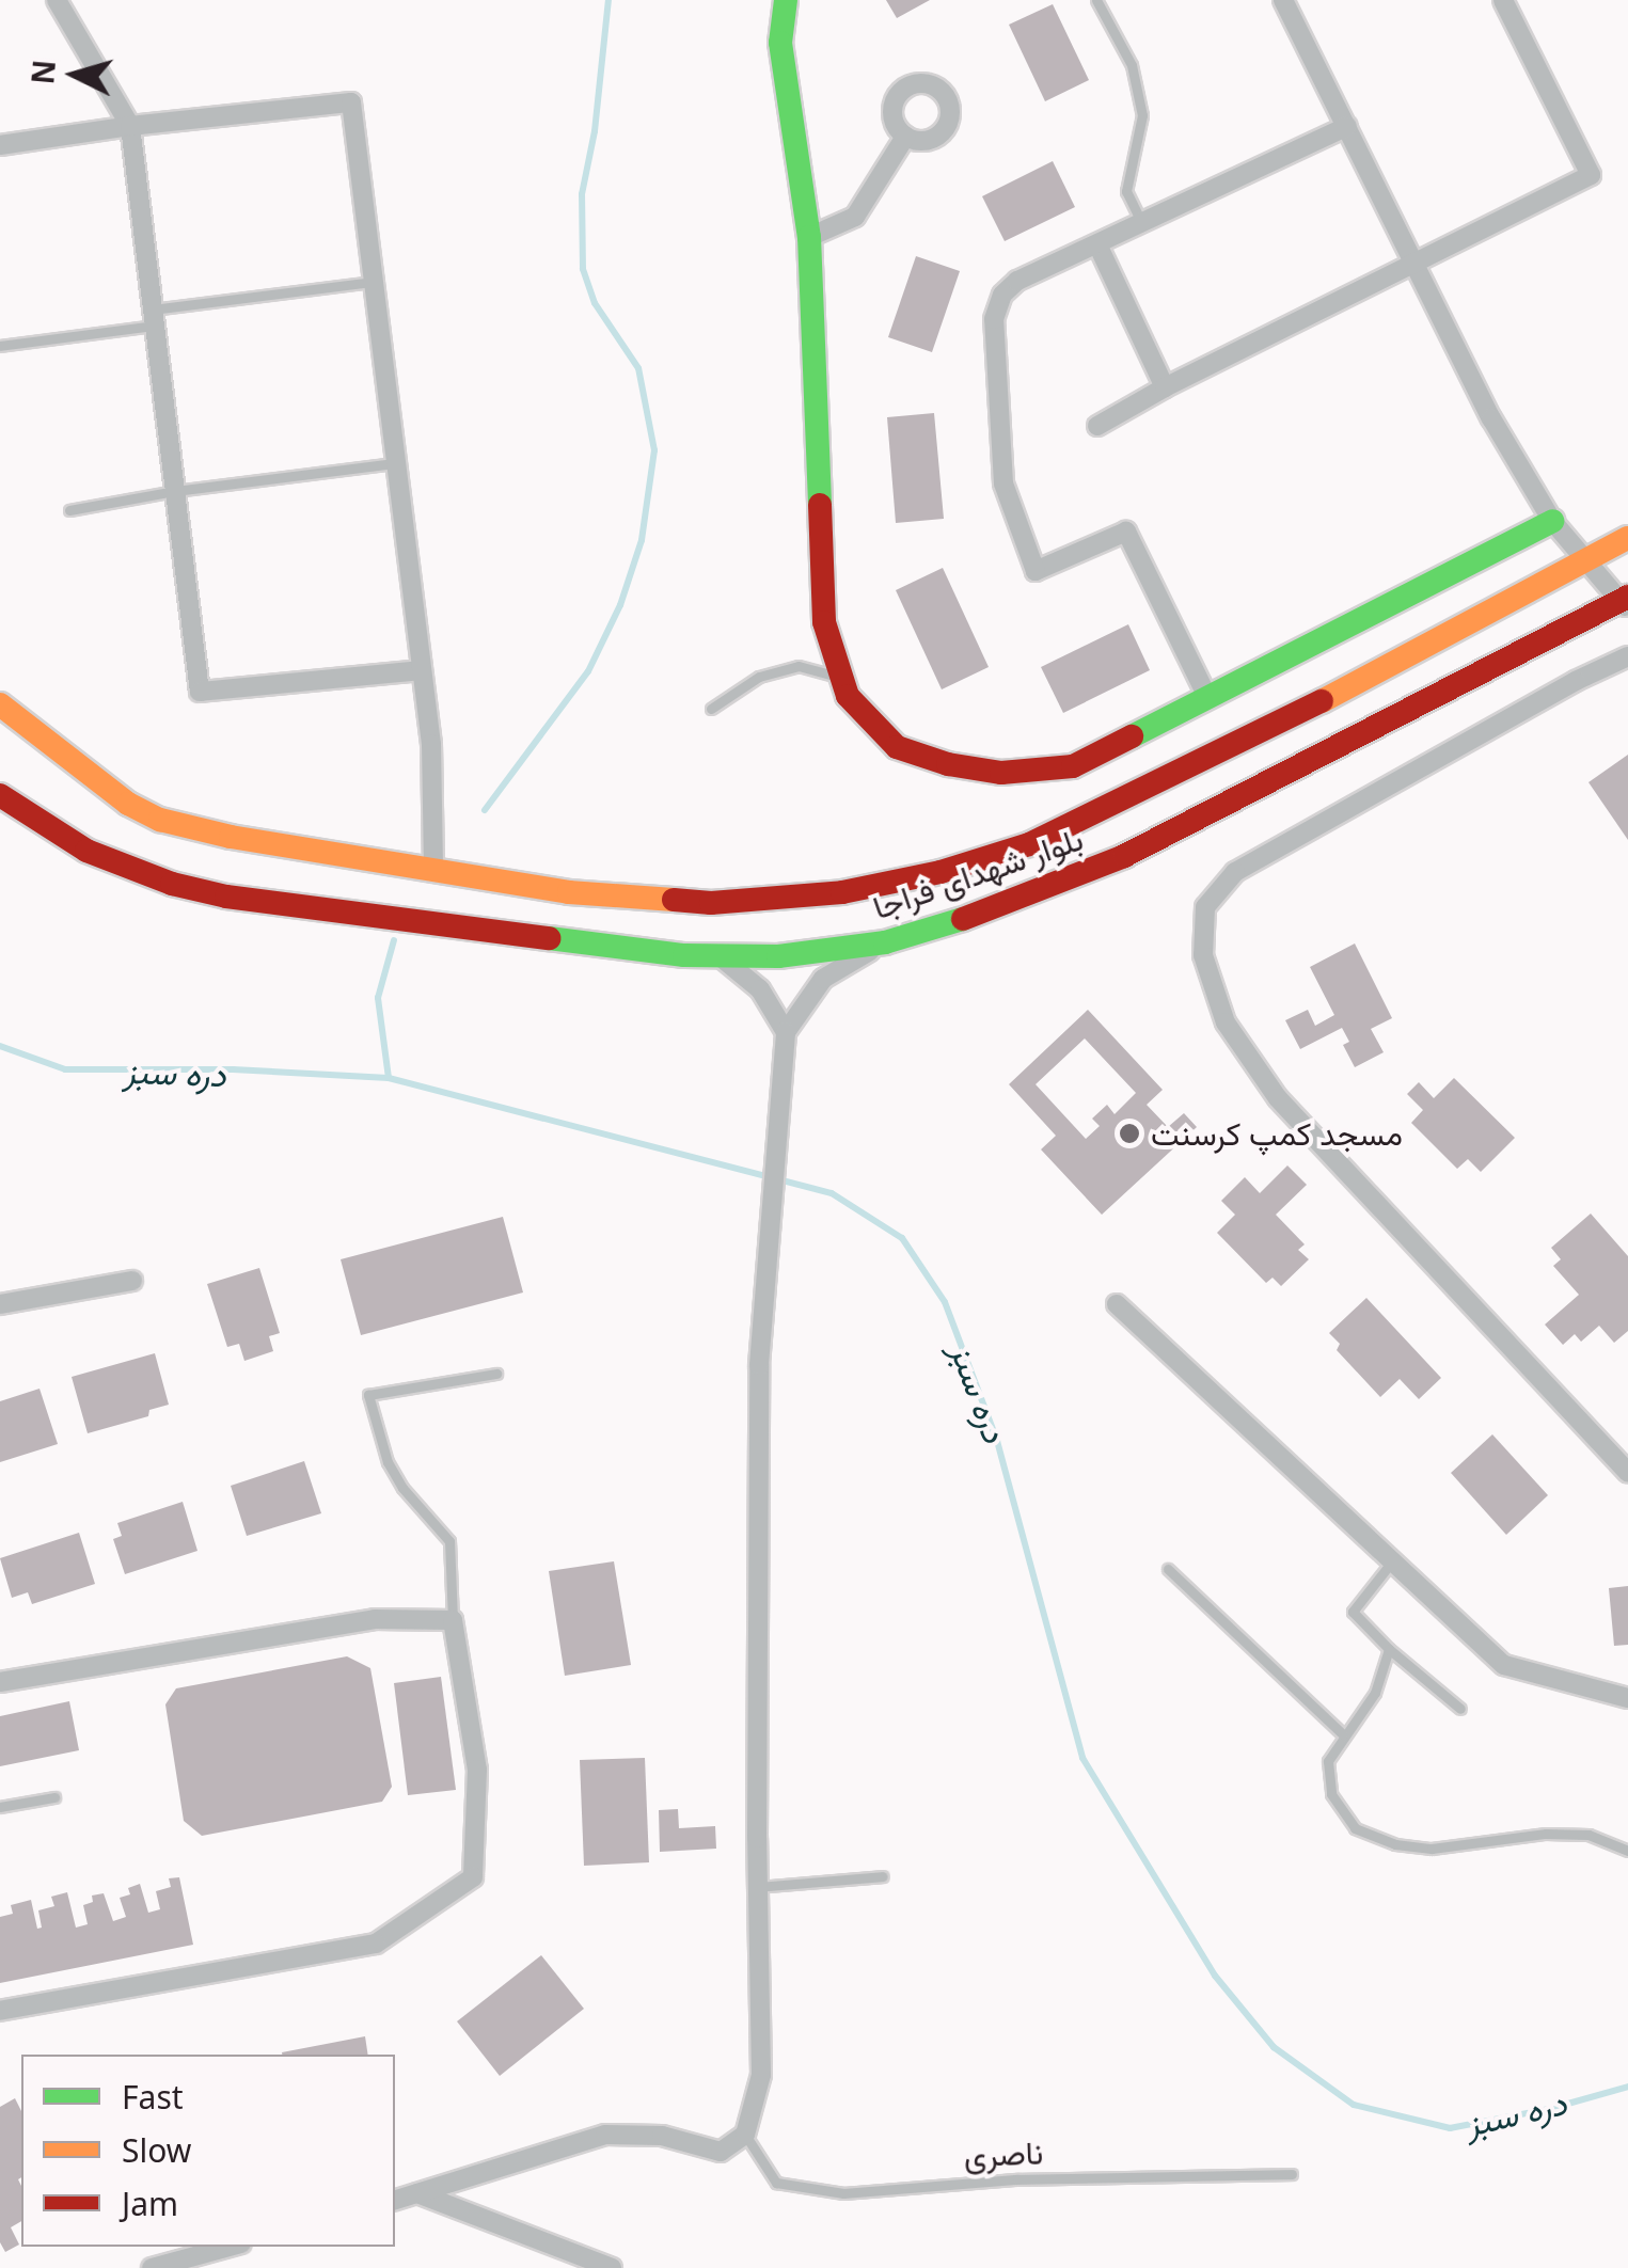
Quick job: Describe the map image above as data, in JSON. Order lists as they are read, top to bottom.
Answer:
{
  "streets": {
    "main road": ["بلوار شهدای فراجا"],
    "lane": ["ناصری"]
  },
  "water": ["دره سبز"],
  "places": ["مسجد کمپ کرسنت"],
  "legend": ["Fast", "Slow", "Jam"],
  "north": "left"
}
